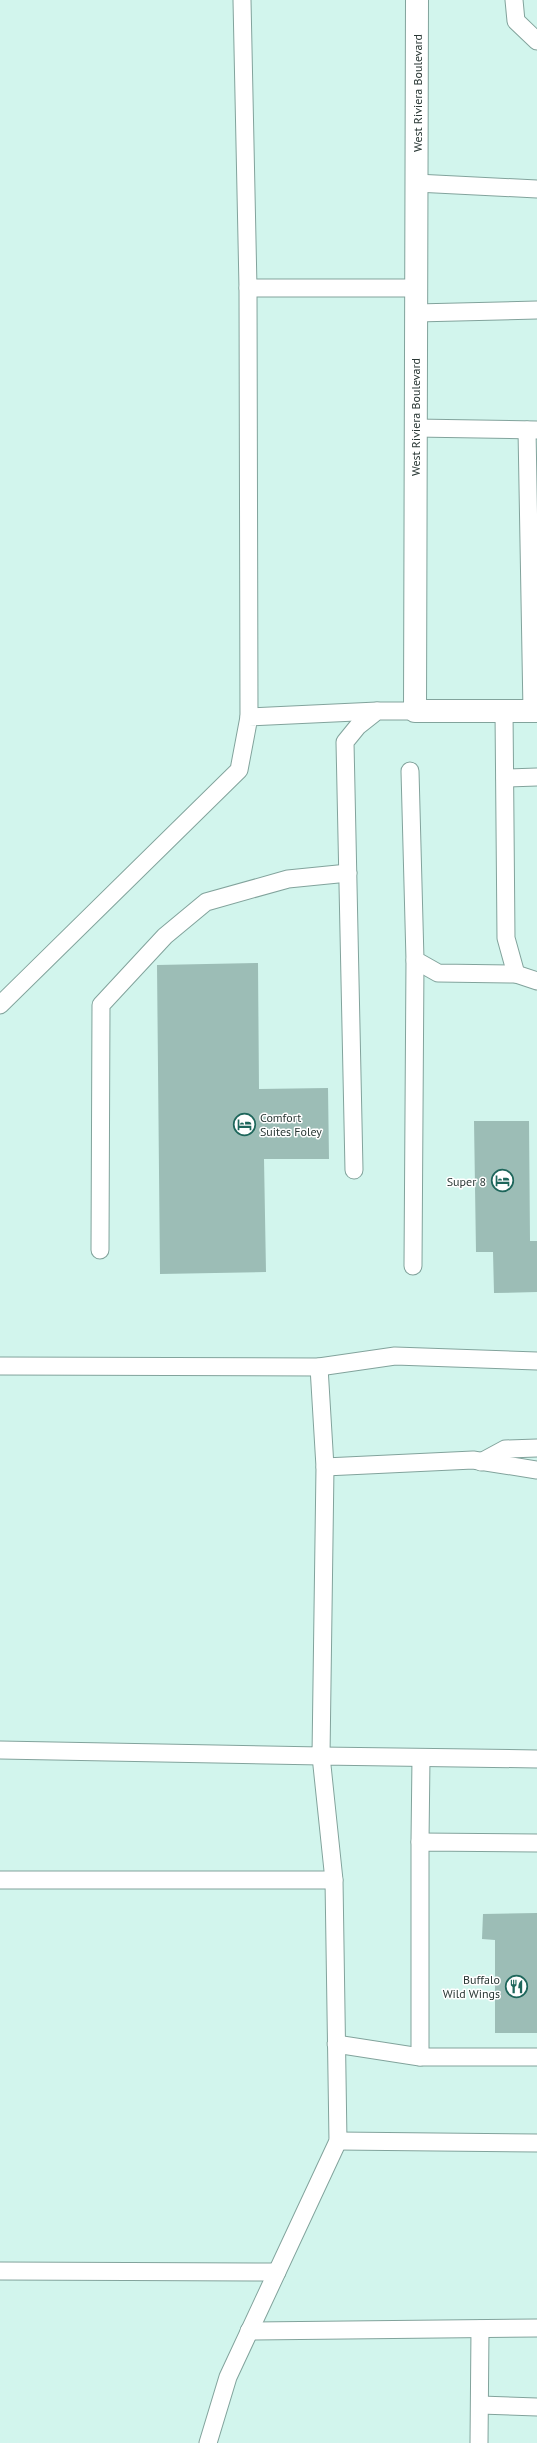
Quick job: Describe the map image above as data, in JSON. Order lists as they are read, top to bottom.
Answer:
{
  "streets": {
    "street": ["West Riviera Boulevard"]
  },
  "places": {
    "hotel": ["Comfort Suites Foley", "Super 8"],
    "restaurant": ["Buffalo Wild Wings"]
  }
}
